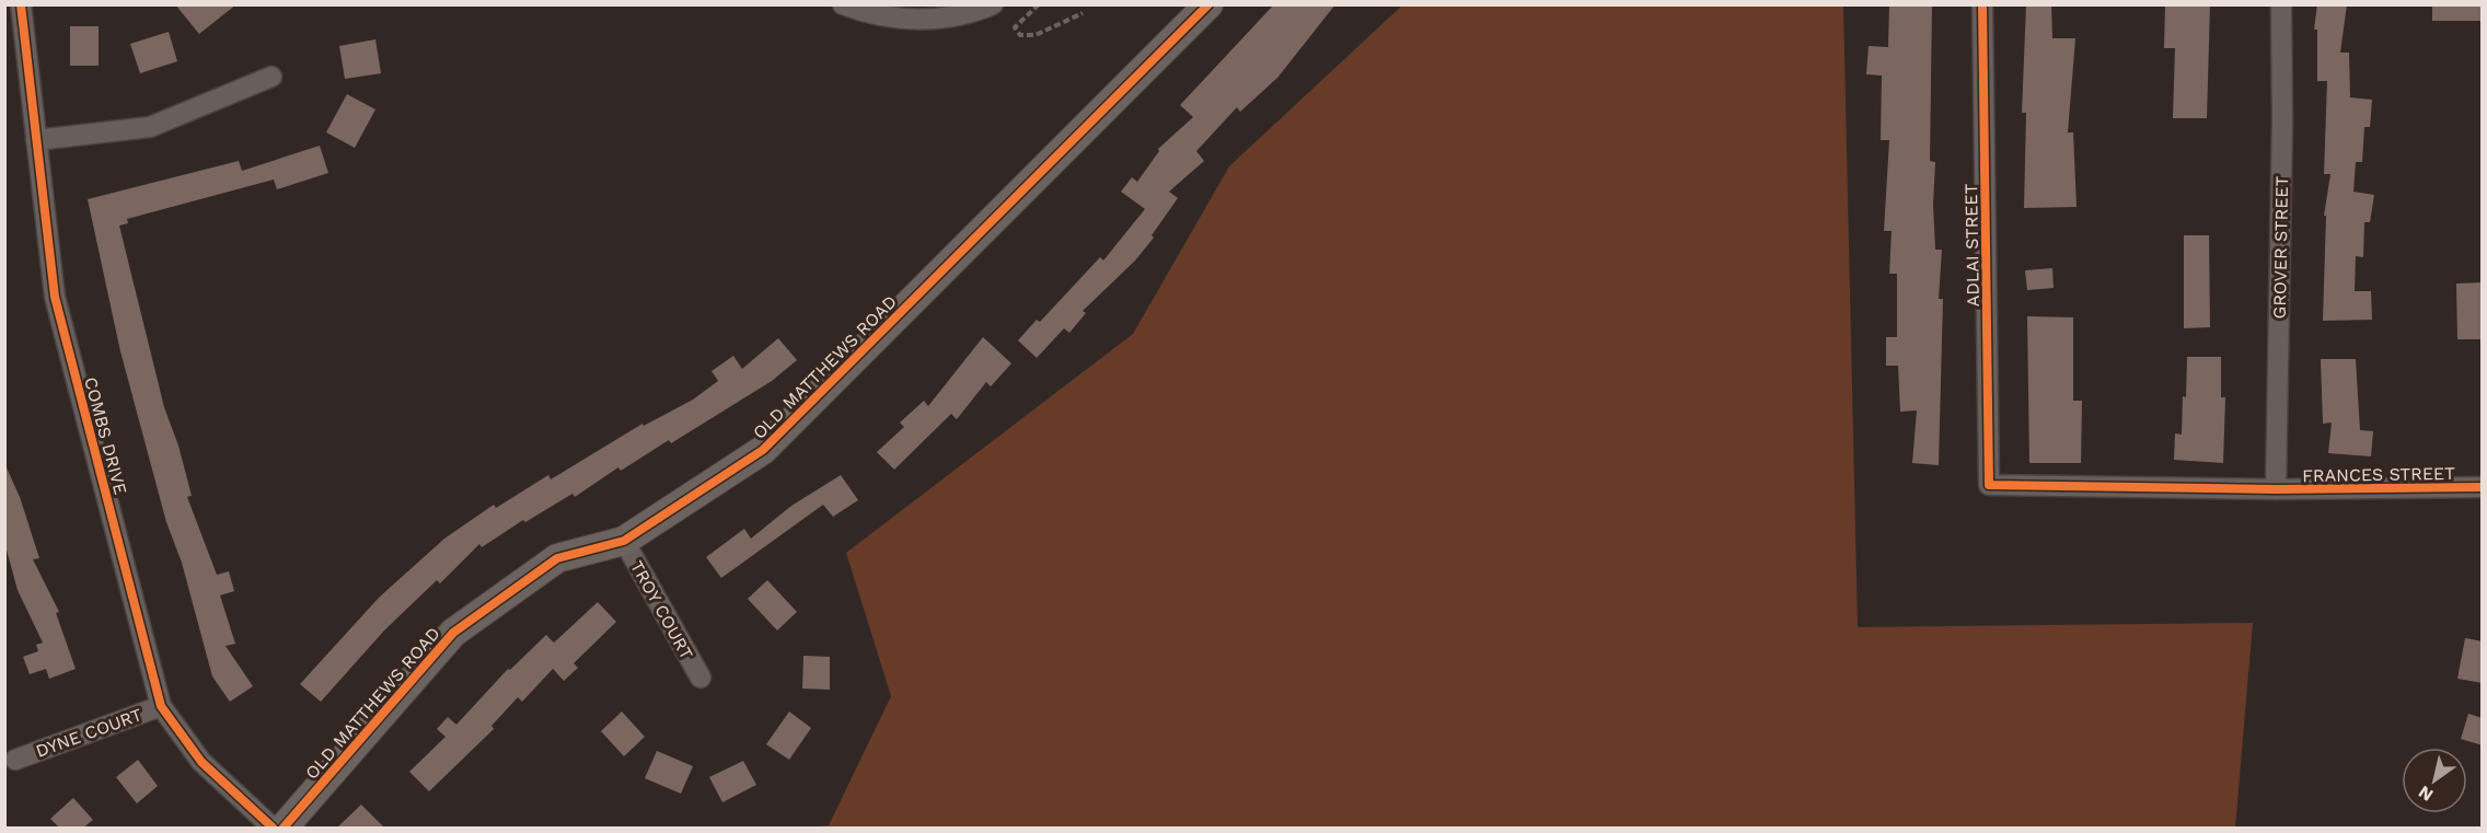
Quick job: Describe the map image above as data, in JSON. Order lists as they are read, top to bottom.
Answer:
{
  "streets": {
    "street": [
      "ADLAI STREET",
      "GROVER STREET",
      "OLD MATTHEWS ROAD",
      "COMBS DRIVE",
      "FRANCES STREET",
      "TROY COURT",
      "DYNE COURT"
    ]
  },
  "crossings": [
    ["ADLAI STREET", "FRANCES STREET"],
    ["GROVER STREET", "FRANCES STREET"],
    ["OLD MATTHEWS ROAD", "TROY COURT"],
    ["COMBS DRIVE", "DYNE COURT"]
  ],
  "north": "bottom left"
}
